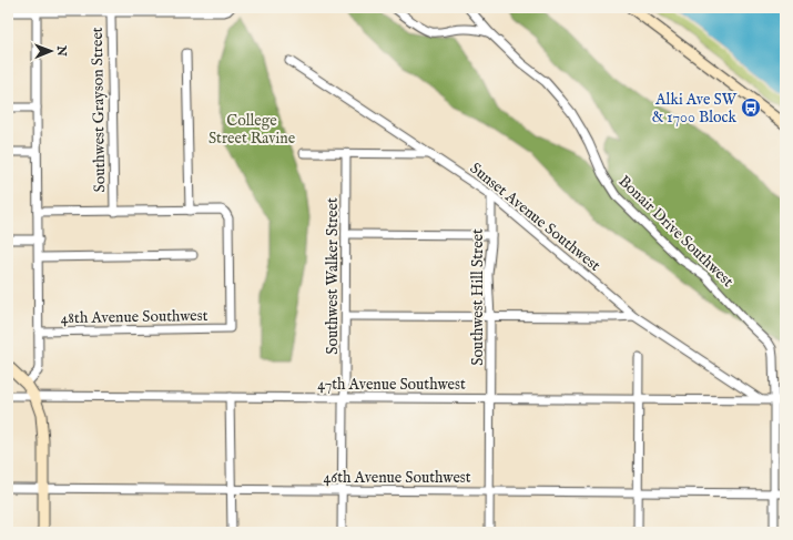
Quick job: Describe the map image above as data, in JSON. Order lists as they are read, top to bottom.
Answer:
{
  "streets": {
    "street": [
      "Southwest Grayson Street",
      "Sunset Avenue Southwest",
      "Bonair Drive Southwest",
      "Southwest Walker Street",
      "Southwest Hill Street",
      "48th Avenue Southwest",
      "47th Avenue Southwest",
      "46th Avenue Southwest"
    ]
  },
  "crossings": [
    ["Sunset Avenue Southwest", "Southwest Hill Street"],
    ["Sunset Avenue Southwest", "47th Avenue Southwest"],
    ["Bonair Drive Southwest", "47th Avenue Southwest"],
    ["Bonair Drive Southwest", "46th Avenue Southwest"],
    ["Southwest Walker Street", "47th Avenue Southwest"],
    ["Southwest Walker Street", "46th Avenue Southwest"],
    ["Southwest Hill Street", "47th Avenue Southwest"],
    ["Southwest Hill Street", "46th Avenue Southwest"]
  ],
  "parks": ["College Street Ravine"],
  "places": {
    "bus stop": ["Alki Ave SW & 1700 Block"]
  },
  "north": "right"
}
